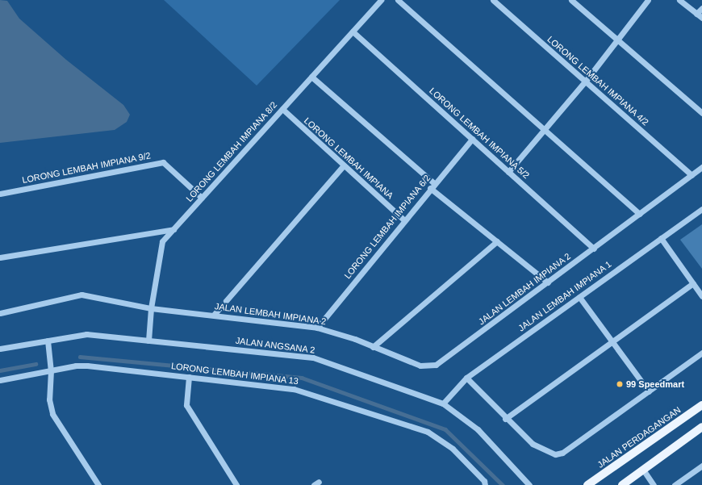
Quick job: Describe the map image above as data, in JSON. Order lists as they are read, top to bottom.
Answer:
{
  "streets": {
    "main road": ["JALAN PERDAGANGAN"],
    "street": [
      "LORONG LEMBAH IMPIANA 4/2",
      "LORONG LEMBAH IMPIANA 5/2",
      "LORONG LEMBAH IMPIANA 8/2",
      "LORONG LEMBAH IMPIANA",
      "LORONG LEMBAH IMPIANA 9/2",
      "LORONG LEMBAH IMPIANA 6/2",
      "JALAN LEMBAH IMPIANA 2",
      "JALAN LEMBAH IMPIANA 1",
      "JALAN ANGSANA 2",
      "LORONG LEMBAH IMPIANA 13"
    ]
  },
  "crossings": [
    ["LORONG LEMBAH IMPIANA 4/2", "JALAN LEMBAH IMPIANA 2"],
    ["LORONG LEMBAH IMPIANA 5/2", "LORONG LEMBAH IMPIANA 8/2"],
    ["LORONG LEMBAH IMPIANA 5/2", "LORONG LEMBAH IMPIANA 6/2"],
    ["LORONG LEMBAH IMPIANA 5/2", "JALAN LEMBAH IMPIANA 2"],
    ["LORONG LEMBAH IMPIANA 8/2", "LORONG LEMBAH IMPIANA"],
    ["LORONG LEMBAH IMPIANA 8/2", "LORONG LEMBAH IMPIANA 9/2"],
    ["LORONG LEMBAH IMPIANA 8/2", "JALAN LEMBAH IMPIANA 2"],
    ["LORONG LEMBAH IMPIANA 8/2", "JALAN ANGSANA 2"],
    ["LORONG LEMBAH IMPIANA", "LORONG LEMBAH IMPIANA 6/2"],
    ["LORONG LEMBAH IMPIANA 6/2", "JALAN LEMBAH IMPIANA 2"],
    ["JALAN LEMBAH IMPIANA 1", "JALAN ANGSANA 2"]
  ],
  "places": ["99 Speedmart"]
}
